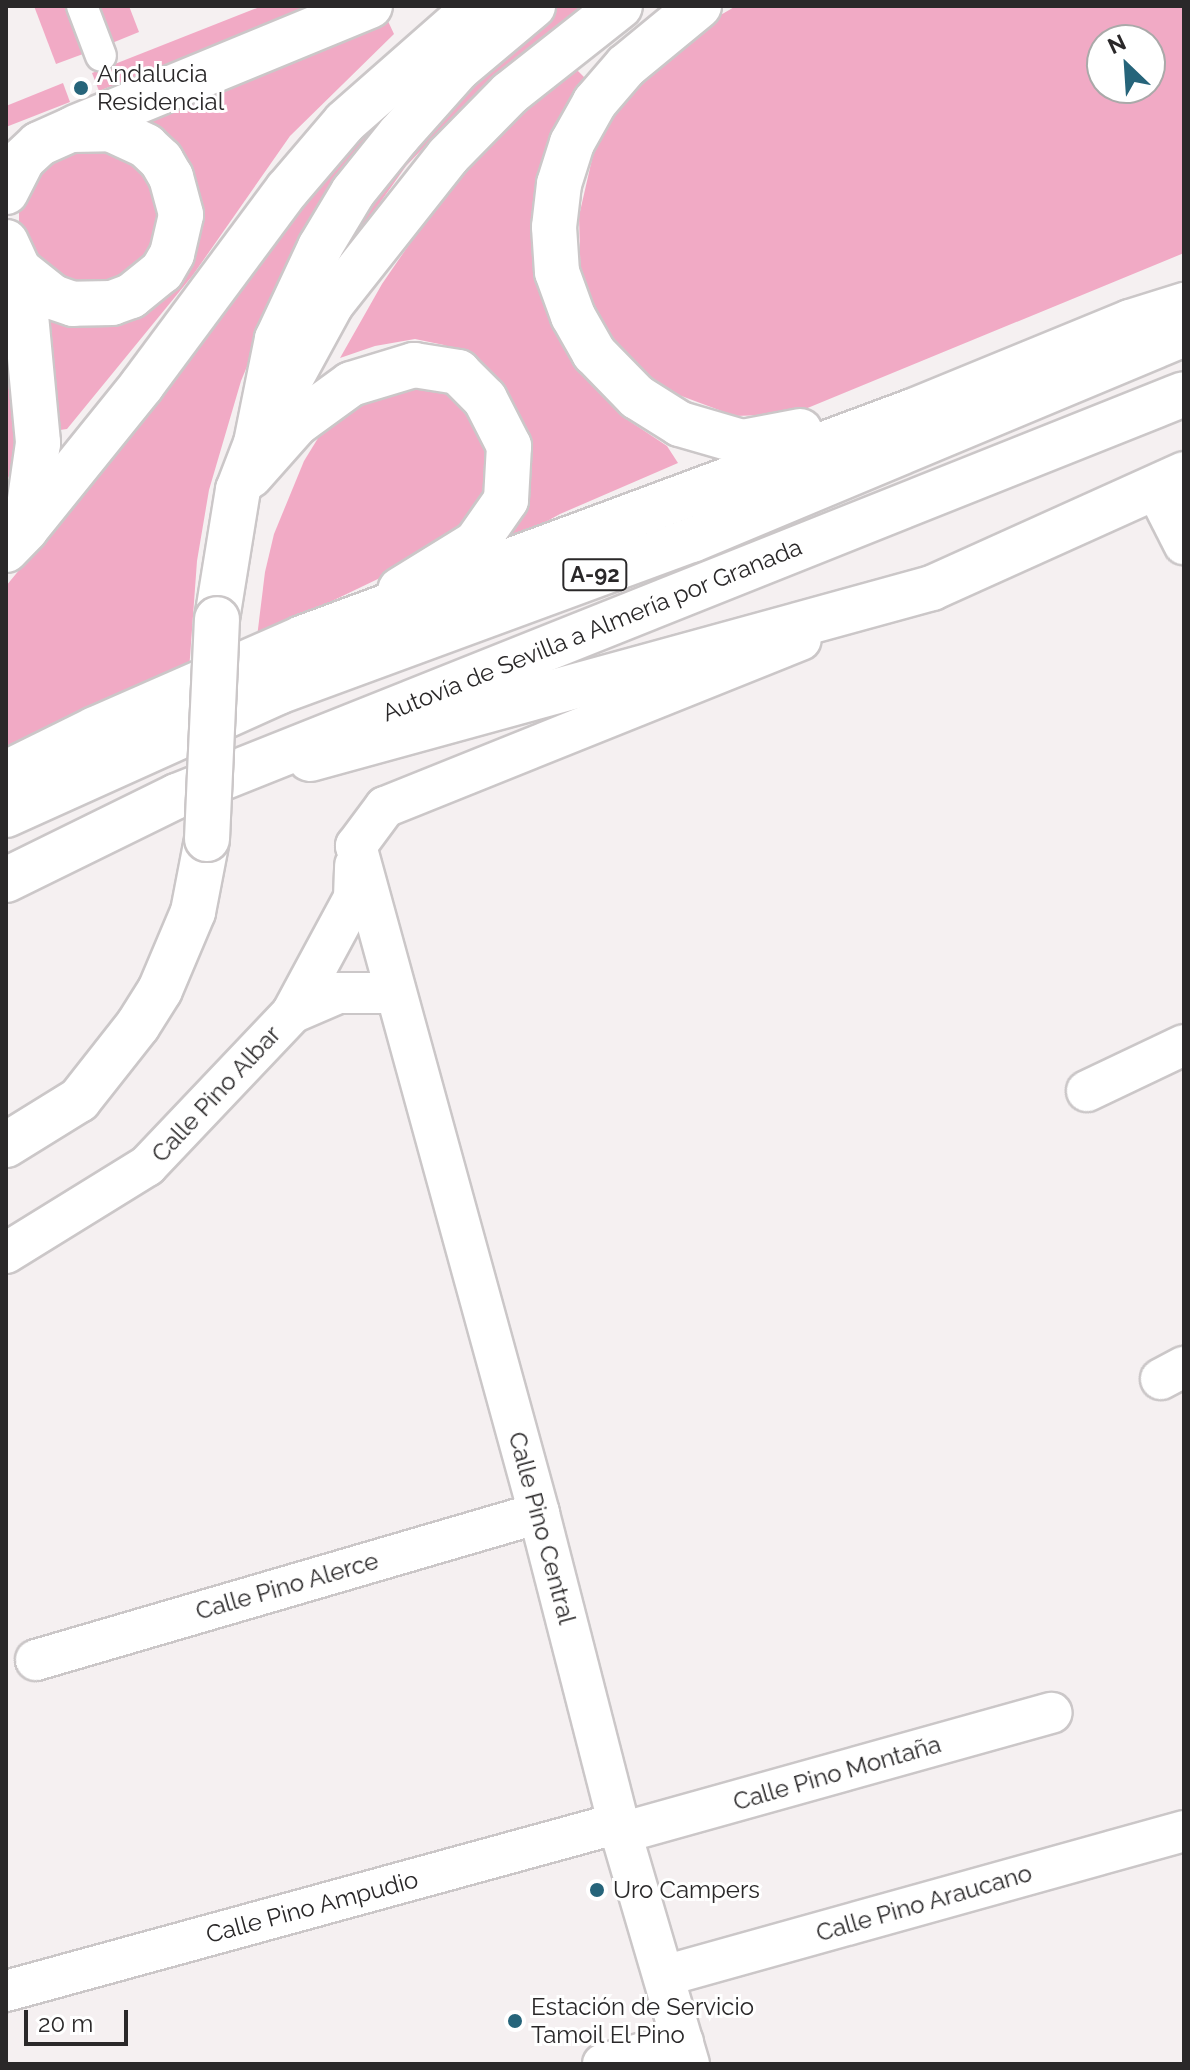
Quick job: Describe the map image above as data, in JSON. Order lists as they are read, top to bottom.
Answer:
{
  "streets": {
    "main road": ["A-92", "Autovía de Sevilla a Almería por Granada"],
    "street": [
      "Calle Pino Albar",
      "Calle Pino Central",
      "Calle Pino Alerce",
      "Calle Pino Montaña",
      "Calle Pino Araucano",
      "Calle Pino Ampudio"
    ]
  },
  "crossings": [
    ["Calle Pino Albar", "Calle Pino Central"],
    ["Calle Pino Central", "Calle Pino Alerce"],
    ["Calle Pino Central", "Calle Pino Montaña"],
    ["Calle Pino Central", "Calle Pino Araucano"],
    ["Calle Pino Central", "Calle Pino Ampudio"],
    ["Calle Pino Montaña", "Calle Pino Ampudio"]
  ],
  "places": ["Andalucia Residencial", "Uro Campers", "Estación de Servicio Tamoil El Pino"],
  "scale_bar": "20 m",
  "north": "top left"
}
